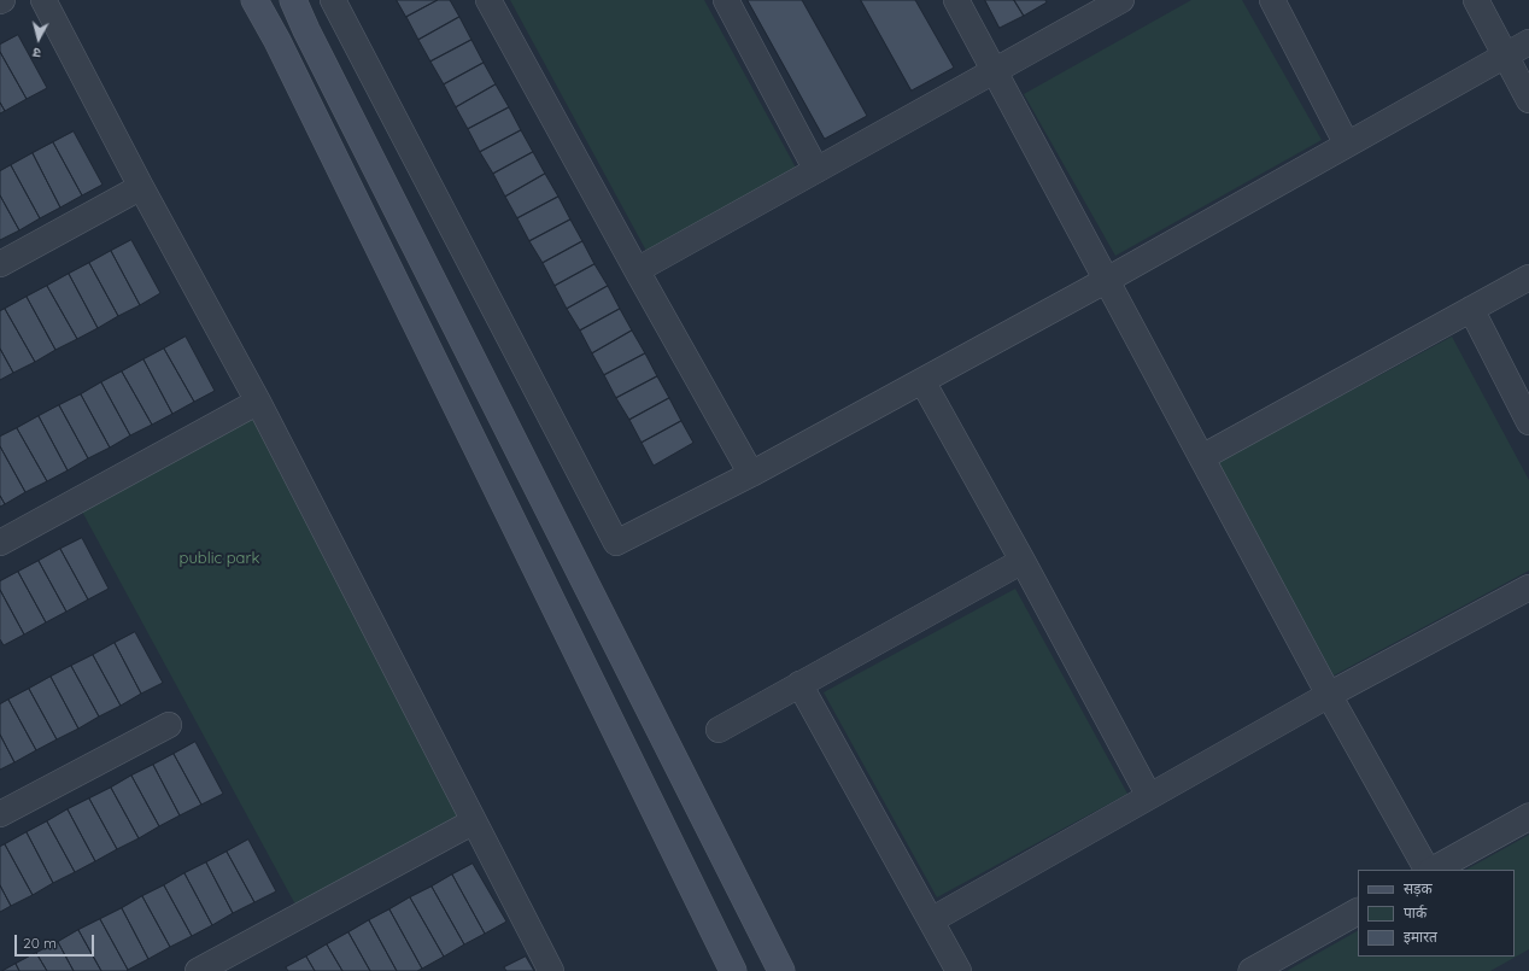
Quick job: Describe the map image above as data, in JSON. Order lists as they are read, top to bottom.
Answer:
{
  "parks": ["public park"],
  "legend": ["सड़क", "पार्क", "इमारत"],
  "scale_bar": "20 m",
  "north": "bottom"
}
